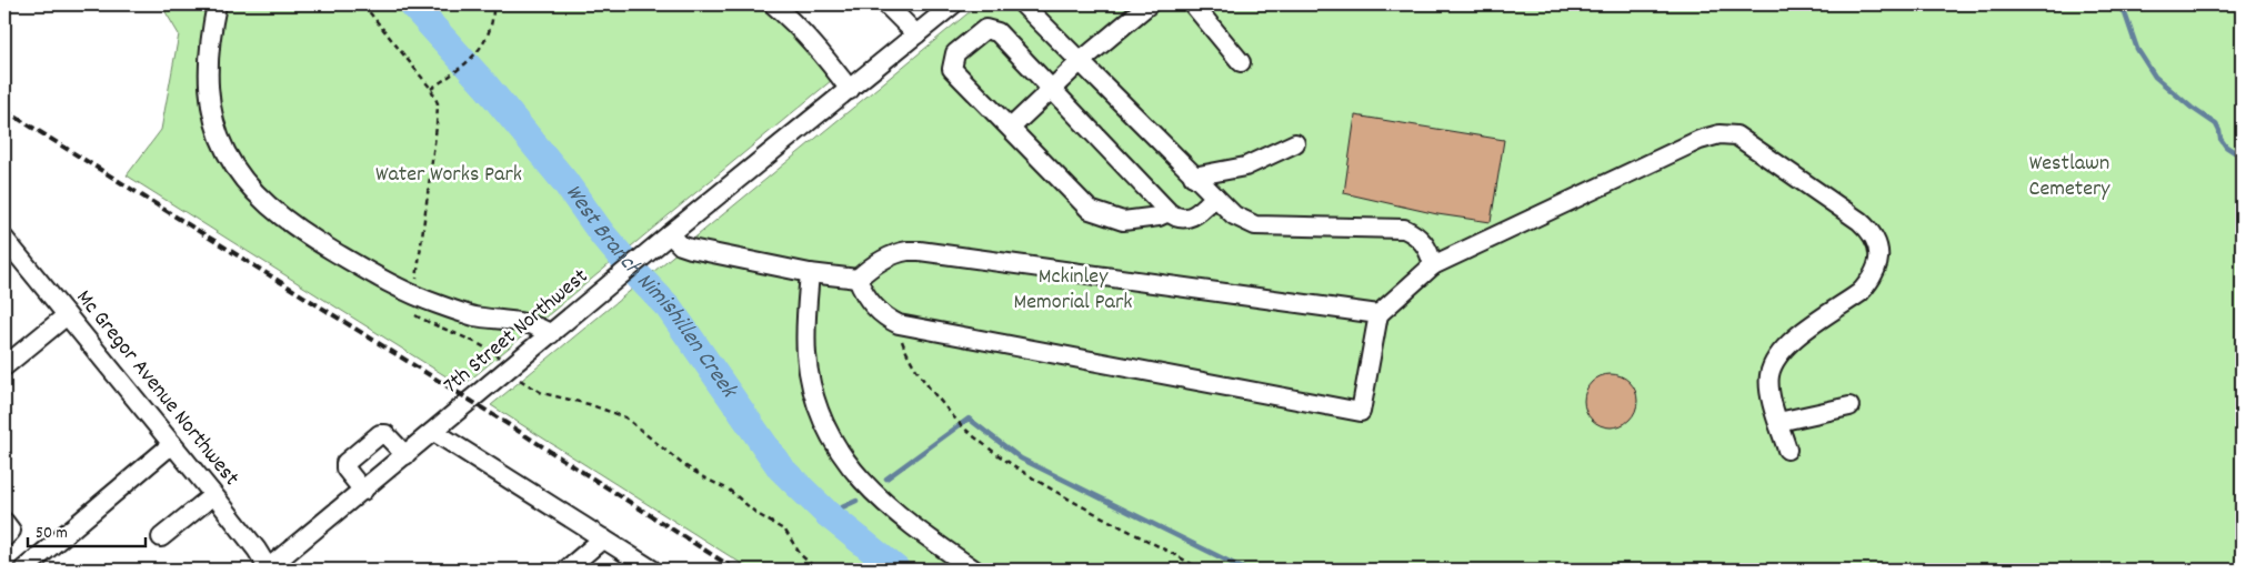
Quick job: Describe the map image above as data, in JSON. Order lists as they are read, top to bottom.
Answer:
{
  "streets": {
    "street": ["7th Street Northwest", "Mc Gregor Avenue Northwest"]
  },
  "crossings": [
    ["7th Street Northwest", "Mc Gregor Avenue Northwest"]
  ],
  "water": ["West Branch Nimishillen Creek"],
  "parks": ["Westlawn Cemetery", "Water Works Park", "Mckinley Memorial Park"],
  "scale_bar": "50 m"
}
